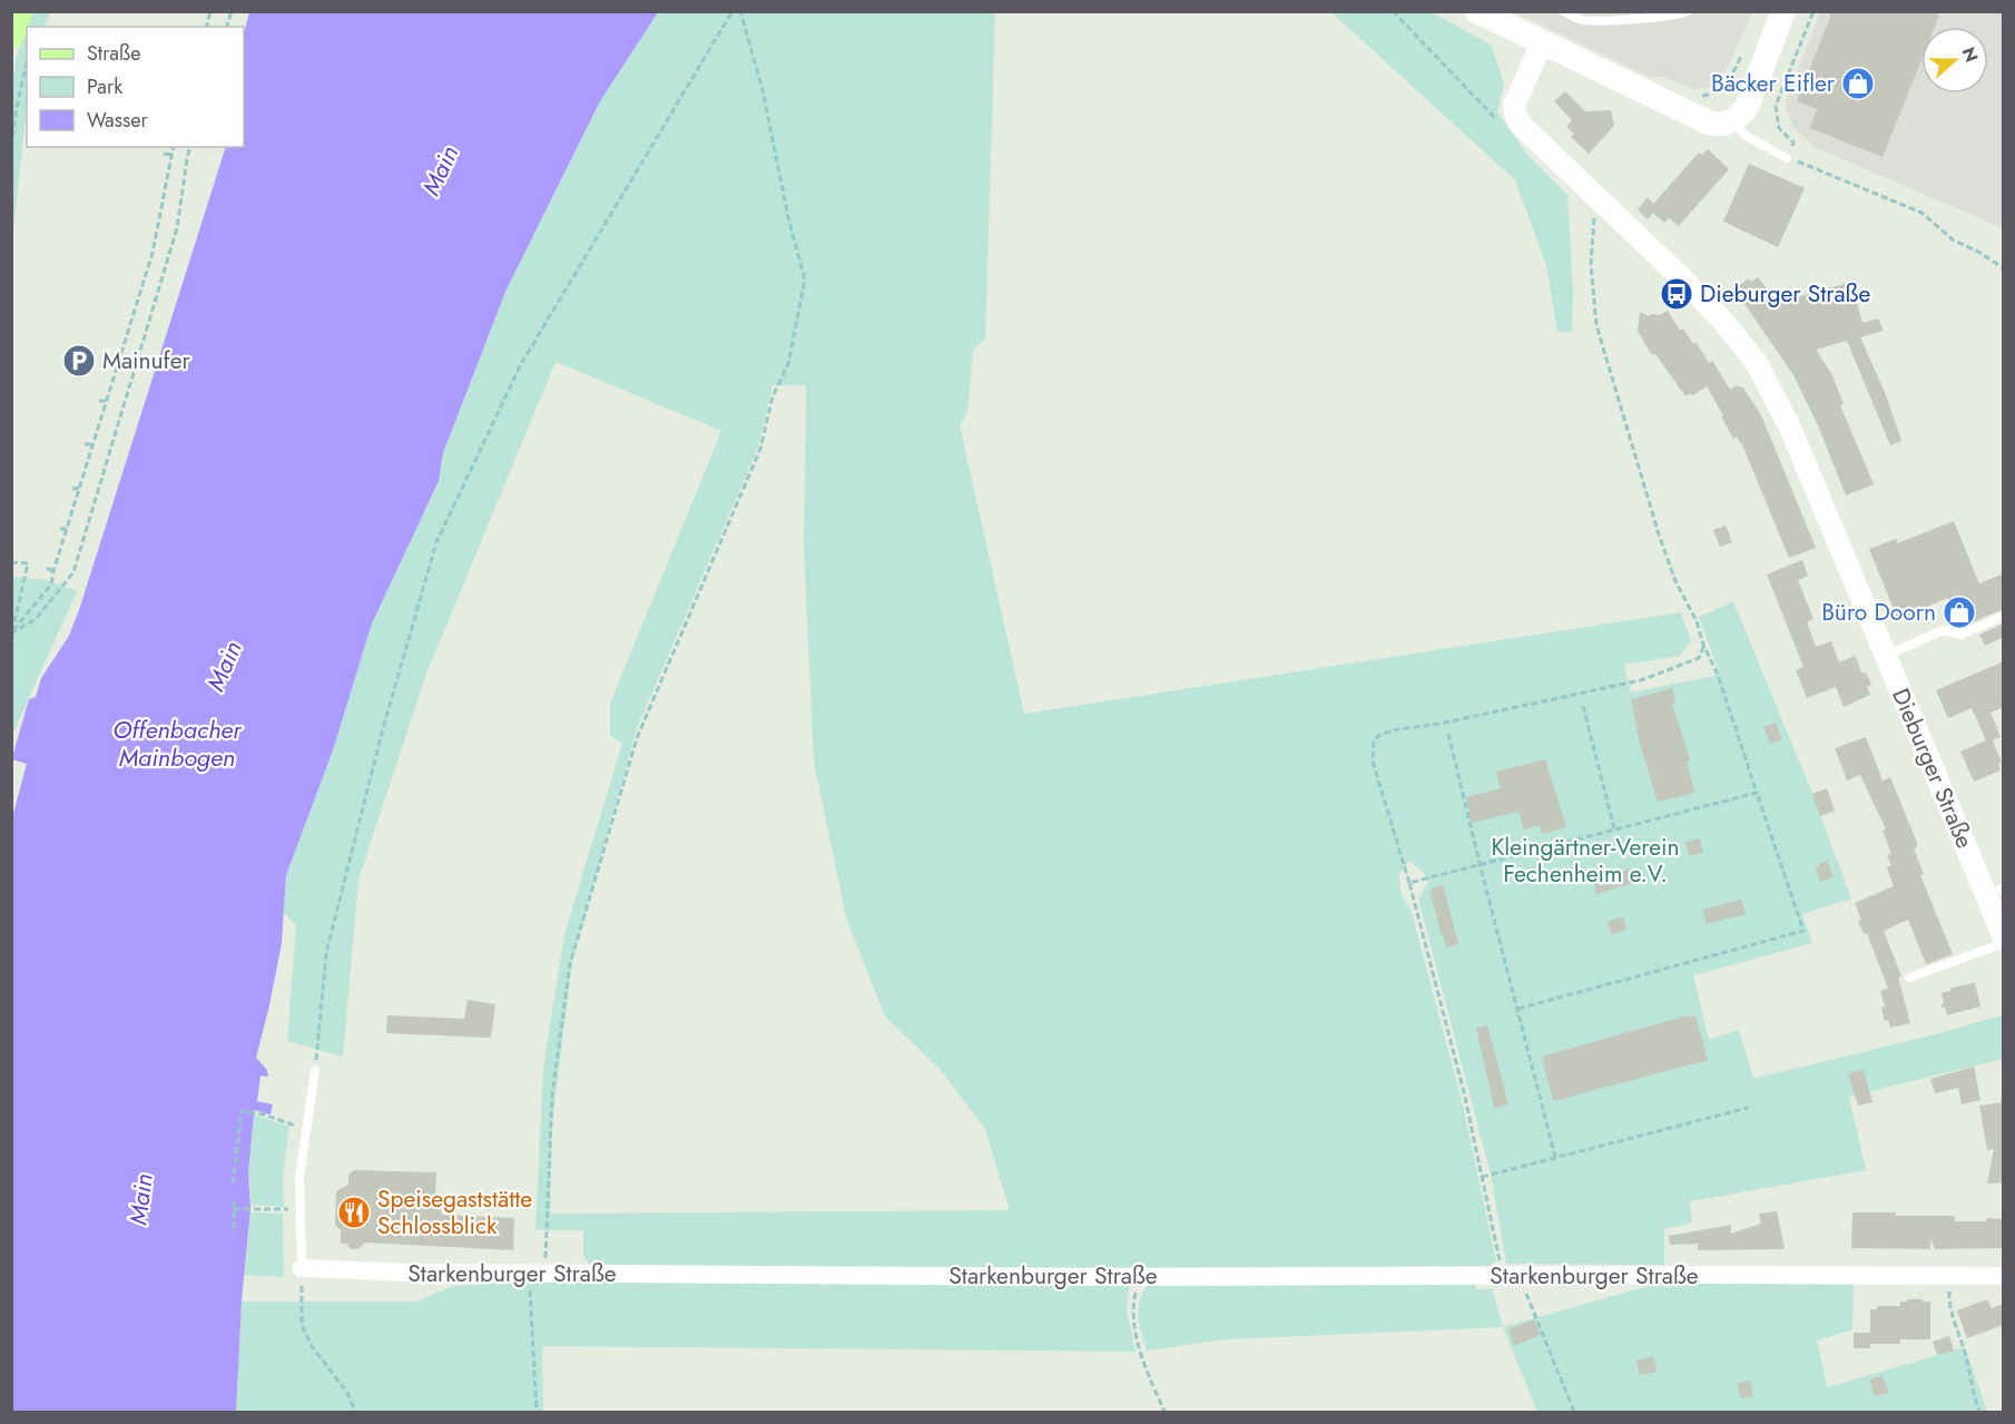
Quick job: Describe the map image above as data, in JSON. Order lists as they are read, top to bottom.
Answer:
{
  "streets": {
    "street": ["Dieburger Straße", "Starkenburger Straße"]
  },
  "water": ["Main", "Offenbacher Mainbogen"],
  "parks": ["Kleingärtner-Verein Fechenheim e.V."],
  "places": {
    "shop": ["Bäcker Eifler", "Büro Doorn"],
    "bus stop": ["Dieburger Straße"],
    "parking": ["Mainufer"],
    "restaurant": ["Speisegaststätte Schlossblick"]
  },
  "legend": ["Straße", "Park", "Wasser"],
  "north": "right"
}
